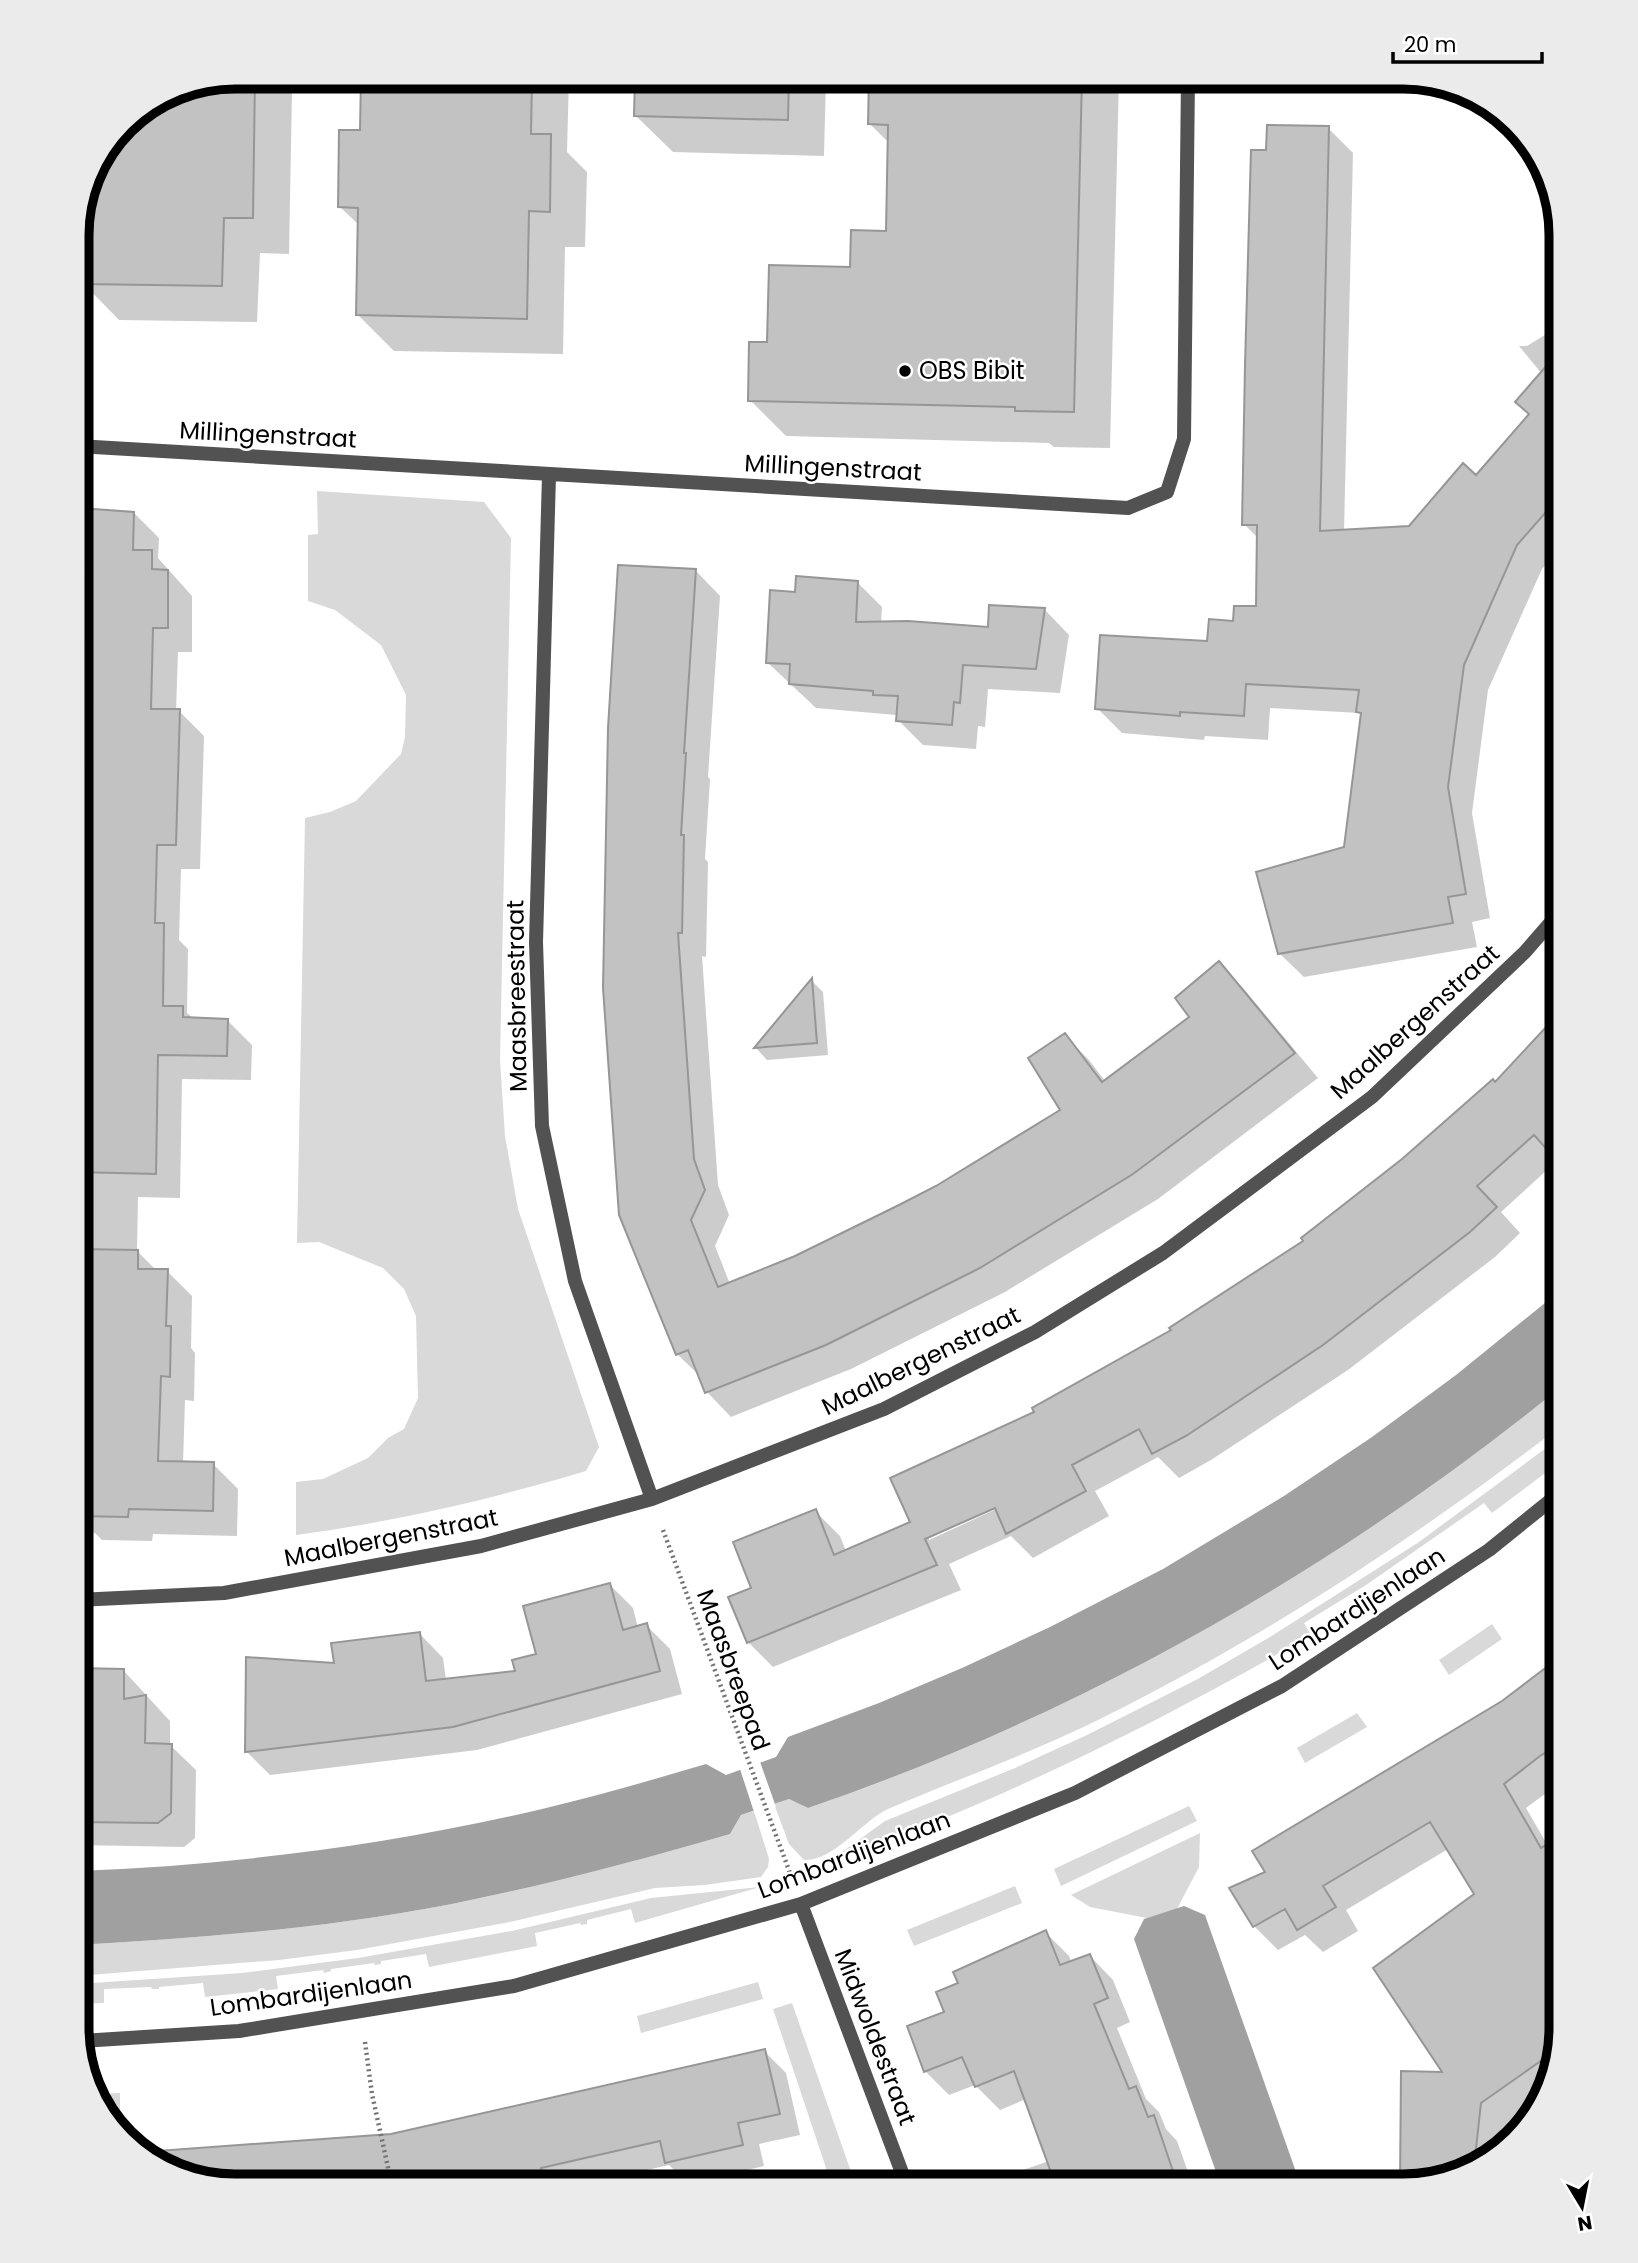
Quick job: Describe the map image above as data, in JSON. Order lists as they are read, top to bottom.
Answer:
{
  "streets": {
    "street": [
      "Millingenstraat",
      "Maasbreestraat",
      "Maalbergenstraat",
      "Lombardijenlaan",
      "Midwoldestraat"
    ],
    "path": ["Maasbreepad"]
  },
  "crossings": [
    ["Millingenstraat", "Maasbreestraat"],
    ["Maasbreestraat", "Maalbergenstraat"],
    ["Maasbreestraat", "Maasbreepad"],
    ["Maalbergenstraat", "Maasbreepad"],
    ["Lombardijenlaan", "Midwoldestraat"]
  ],
  "places": ["OBS Bibit"],
  "scale_bar": "20 m",
  "north": "bottom"
}
